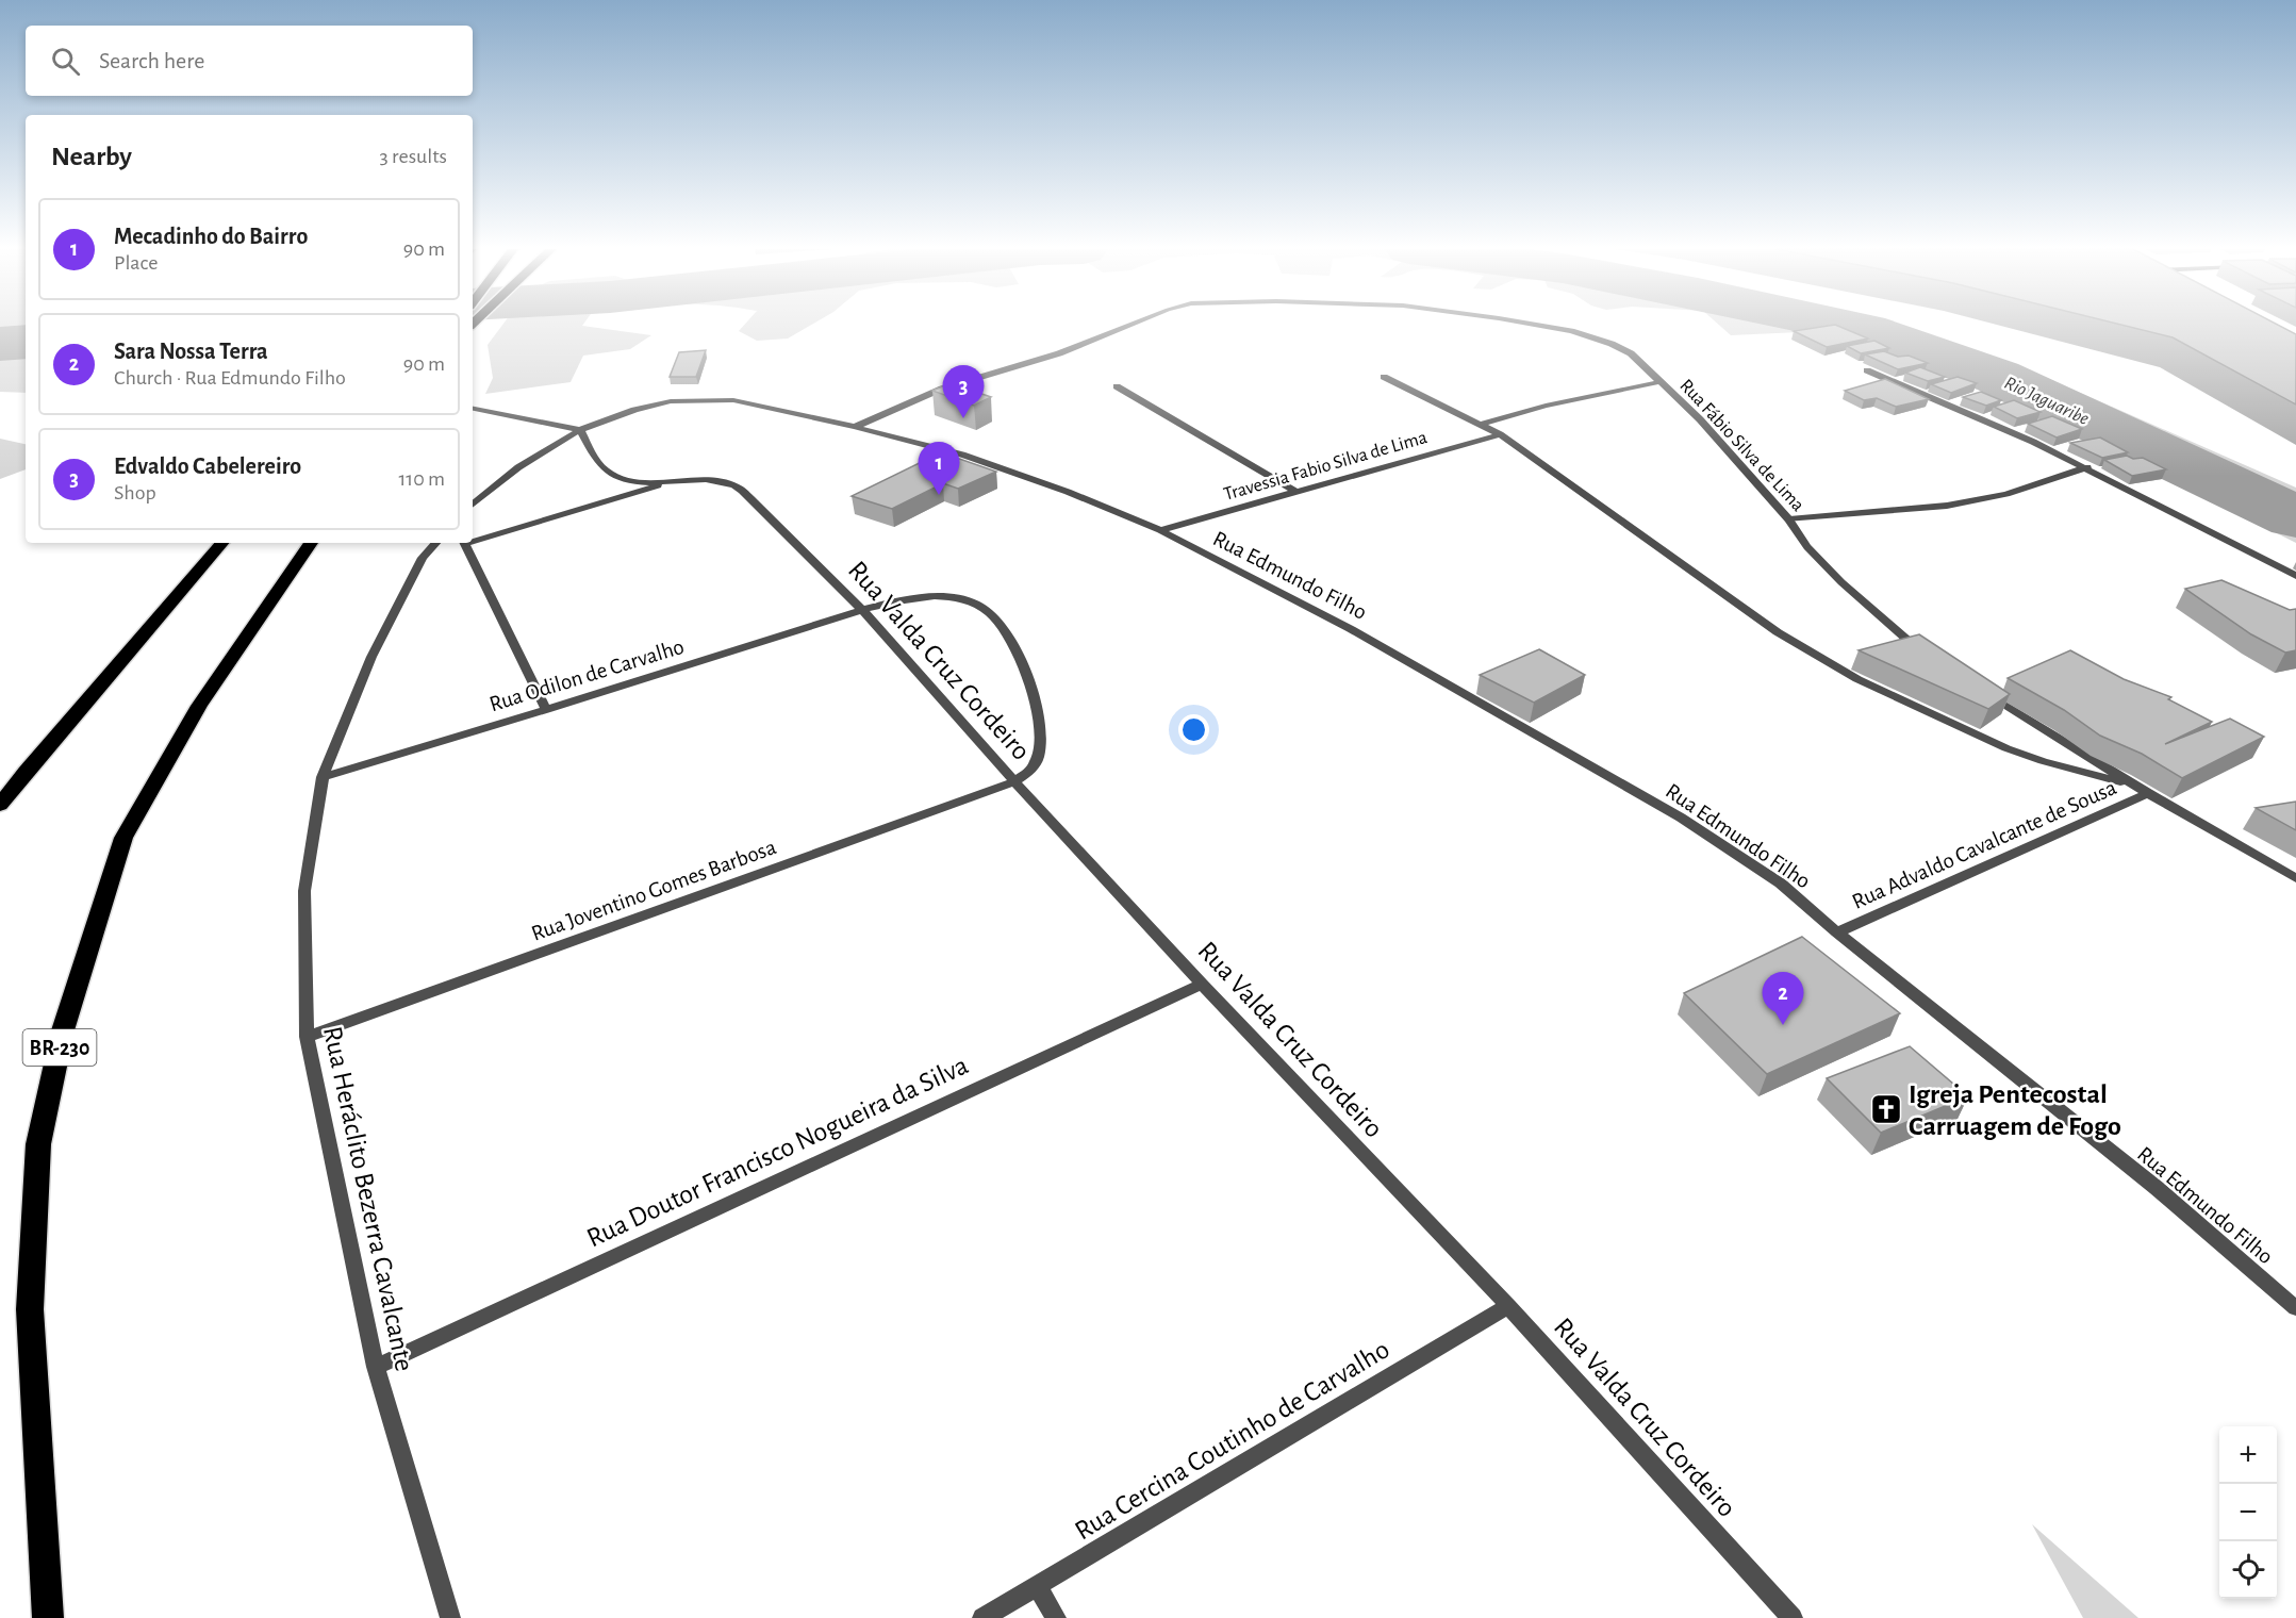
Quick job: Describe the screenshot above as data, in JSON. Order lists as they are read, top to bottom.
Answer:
{
  "streets": {
    "highway": ["BR-230"],
    "street": [
      "Rua Fábio Silva de Lima",
      "Travessia Fabio Silva de Lima",
      "Rua Edmundo Filho",
      "Rua Valda Cruz Cordeiro",
      "Rua Odilon de Carvalho",
      "Rua Advaldo Cavalcante de Sousa",
      "Rua Joventino Gomes Barbosa",
      "Rua Doutor Francisco Nogueira da Silva",
      "Rua Heráclito Bezerra Cavalcante",
      "Rua Cercina Coutinho de Carvalho"
    ]
  },
  "crossings": [
    ["Rua Fábio Silva de Lima", "Rua Edmundo Filho"],
    ["Travessia Fabio Silva de Lima", "Rua Edmundo Filho"],
    ["Rua Edmundo Filho", "Rua Advaldo Cavalcante de Sousa"],
    ["Rua Valda Cruz Cordeiro", "Rua Odilon de Carvalho"],
    ["Rua Valda Cruz Cordeiro", "Rua Joventino Gomes Barbosa"],
    ["Rua Valda Cruz Cordeiro", "Rua Doutor Francisco Nogueira da Silva"],
    ["Rua Valda Cruz Cordeiro", "Rua Cercina Coutinho de Carvalho"],
    ["Rua Odilon de Carvalho", "Rua Joventino Gomes Barbosa"],
    ["Rua Odilon de Carvalho", "Rua Heráclito Bezerra Cavalcante"],
    ["Rua Joventino Gomes Barbosa", "Rua Heráclito Bezerra Cavalcante"],
    ["Rua Doutor Francisco Nogueira da Silva", "Rua Heráclito Bezerra Cavalcante"]
  ],
  "water": ["Rio Jaguaribe"],
  "places": {
    "church": ["Igreja Pentecostal Carruagem de Fogo"]
  },
  "page": {
    "search": "Search here",
    "heading": ["Nearby", "3 results"],
    "list": [
      {
        "mark": "1",
        "name": "Mecadinho do Bairro",
        "note": "Place",
        "value": "90 m"
      },
      {
        "mark": "2",
        "name": "Sara Nossa Terra",
        "note": "Church · Rua Edmundo Filho",
        "value": "90 m"
      },
      {
        "mark": "3",
        "name": "Edvaldo Cabelereiro",
        "note": "Shop",
        "value": "110 m"
      }
    ],
    "pins": ["3", "1", "2"],
    "map_buttons": ["+", "−"]
  }
}
